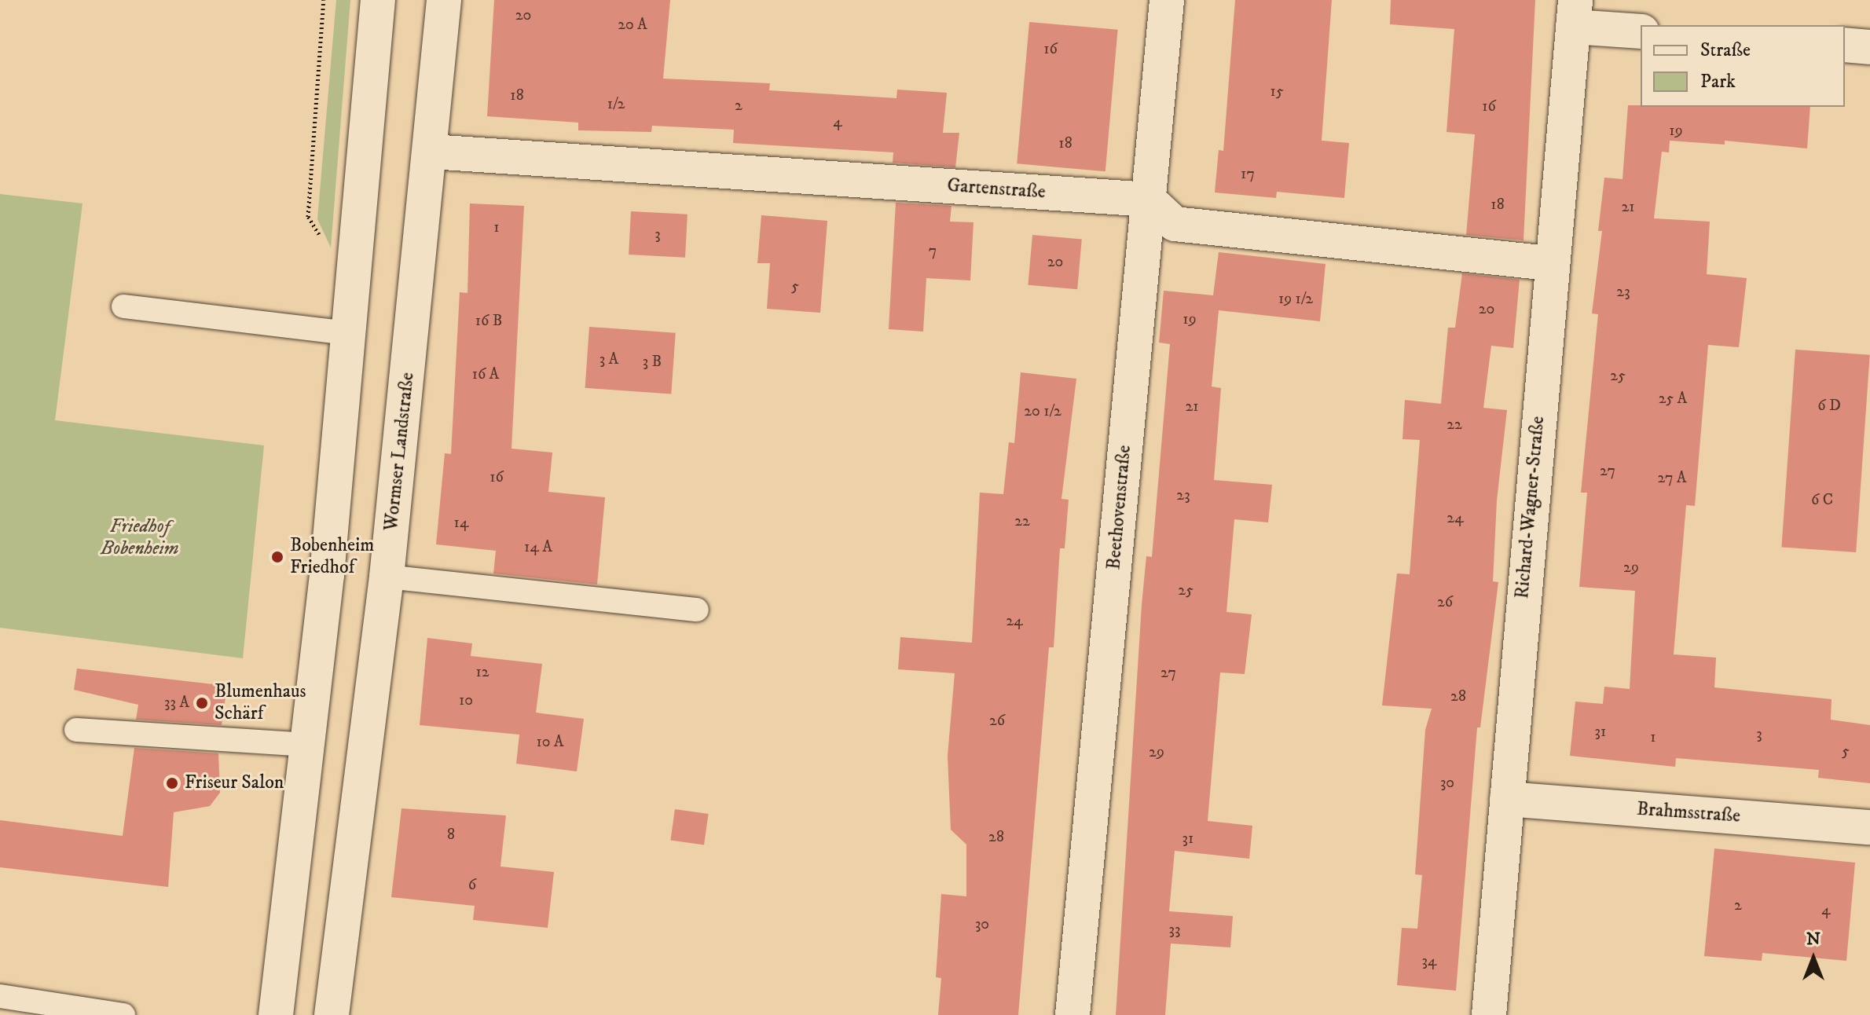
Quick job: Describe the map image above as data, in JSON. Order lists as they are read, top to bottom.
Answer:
{
  "streets": {
    "street": [
      "Gartenstraße",
      "Wormser Landstraße",
      "Beethovenstraße",
      "Richard-Wagner-Straße",
      "Brahmsstraße"
    ]
  },
  "crossings": [
    ["Gartenstraße", "Wormser Landstraße"],
    ["Gartenstraße", "Beethovenstraße"],
    ["Richard-Wagner-Straße", "Brahmsstraße"]
  ],
  "parks": ["Friedhof Bobenheim"],
  "places": ["Bobenheim Friedhof", "Blumenhaus Schärf", "Friseur Salon"],
  "house_numbers": [
    "20",
    "20 A",
    "16",
    "15",
    "18",
    "1/2",
    "2",
    "16",
    "4",
    "19",
    "18",
    "17",
    "18",
    "21",
    "1",
    "3",
    "7",
    "20",
    "5",
    "23",
    "19 1/2",
    "20",
    "19",
    "16 B",
    "3 A",
    "3 B",
    "16 A",
    "25",
    "25 A",
    "6 D",
    "21",
    "20 1/2",
    "22",
    "27",
    "16",
    "27 A",
    "23",
    "6 C",
    "24",
    "22",
    "14",
    "14 A",
    "29",
    "25",
    "26",
    "24",
    "12",
    "27",
    "28",
    "10",
    "33 A",
    "26",
    "31",
    "3",
    "1",
    "10 A",
    "5",
    "29",
    "30",
    "8",
    "28",
    "31",
    "6",
    "2",
    "4",
    "30",
    "33",
    "34"
  ],
  "legend": ["Straße", "Park"],
  "north": "top"
}
